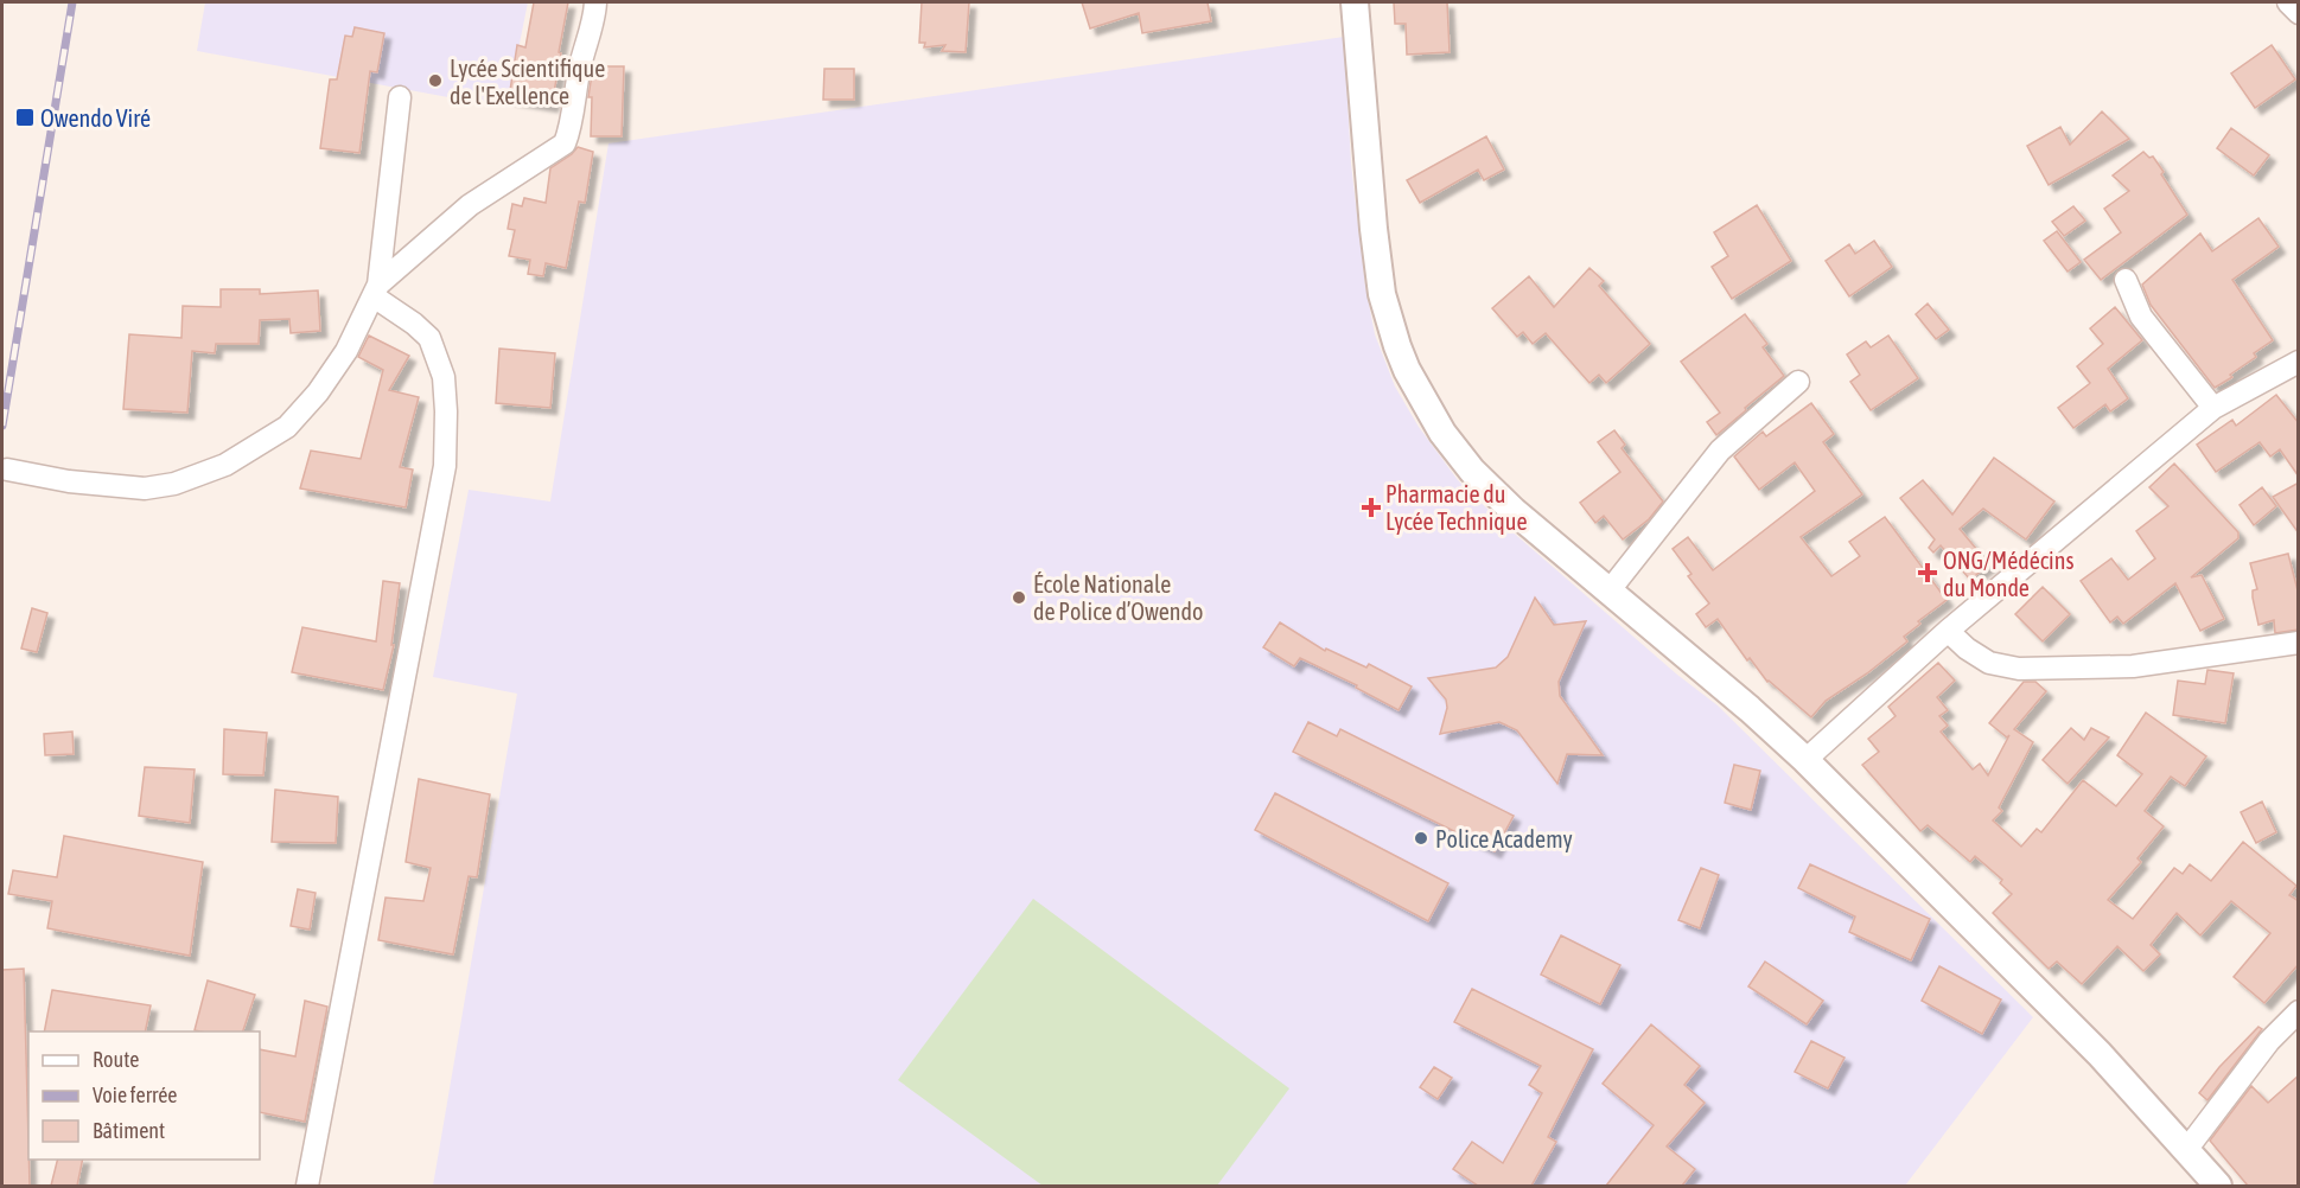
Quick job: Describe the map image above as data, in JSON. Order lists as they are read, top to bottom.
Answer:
{
  "places": {
    "other": ["Lycée Scientifique de l'Exellence", "École Nationale de Police d’Owendo", "Police Academy"],
    "transit": ["Owendo Viré"],
    "health": ["Pharmacie du Lycée Technique", "ONG/Médécins du Monde"]
  },
  "legend": ["Route", "Voie ferrée", "Bâtiment"]
}
